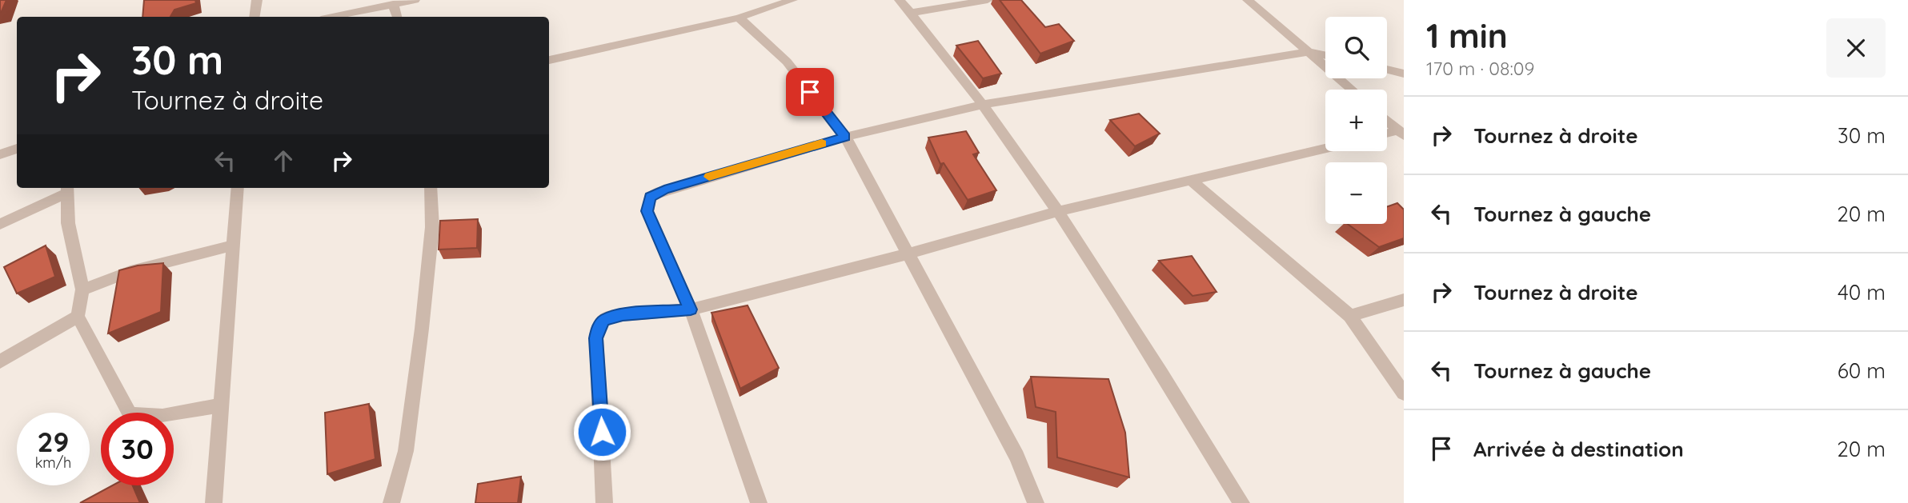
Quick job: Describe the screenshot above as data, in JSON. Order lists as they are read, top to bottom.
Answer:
{
  "page": {
    "heading": ["1 min", "170 m · 08:09"],
    "map_buttons": ["+", "−"],
    "turn": ["30 m", "Tournez à droite"],
    "list": [
      {
        "name": "Tournez à droite",
        "value": "30 m"
      },
      {
        "name": "Tournez à gauche",
        "value": "20 m"
      },
      {
        "name": "Tournez à droite",
        "value": "40 m"
      },
      {
        "name": "Tournez à gauche",
        "value": "60 m"
      },
      {
        "name": "Arrivée à destination",
        "value": "20 m"
      }
    ],
    "speed": "29 km/h",
    "limit": "30"
  }
}
